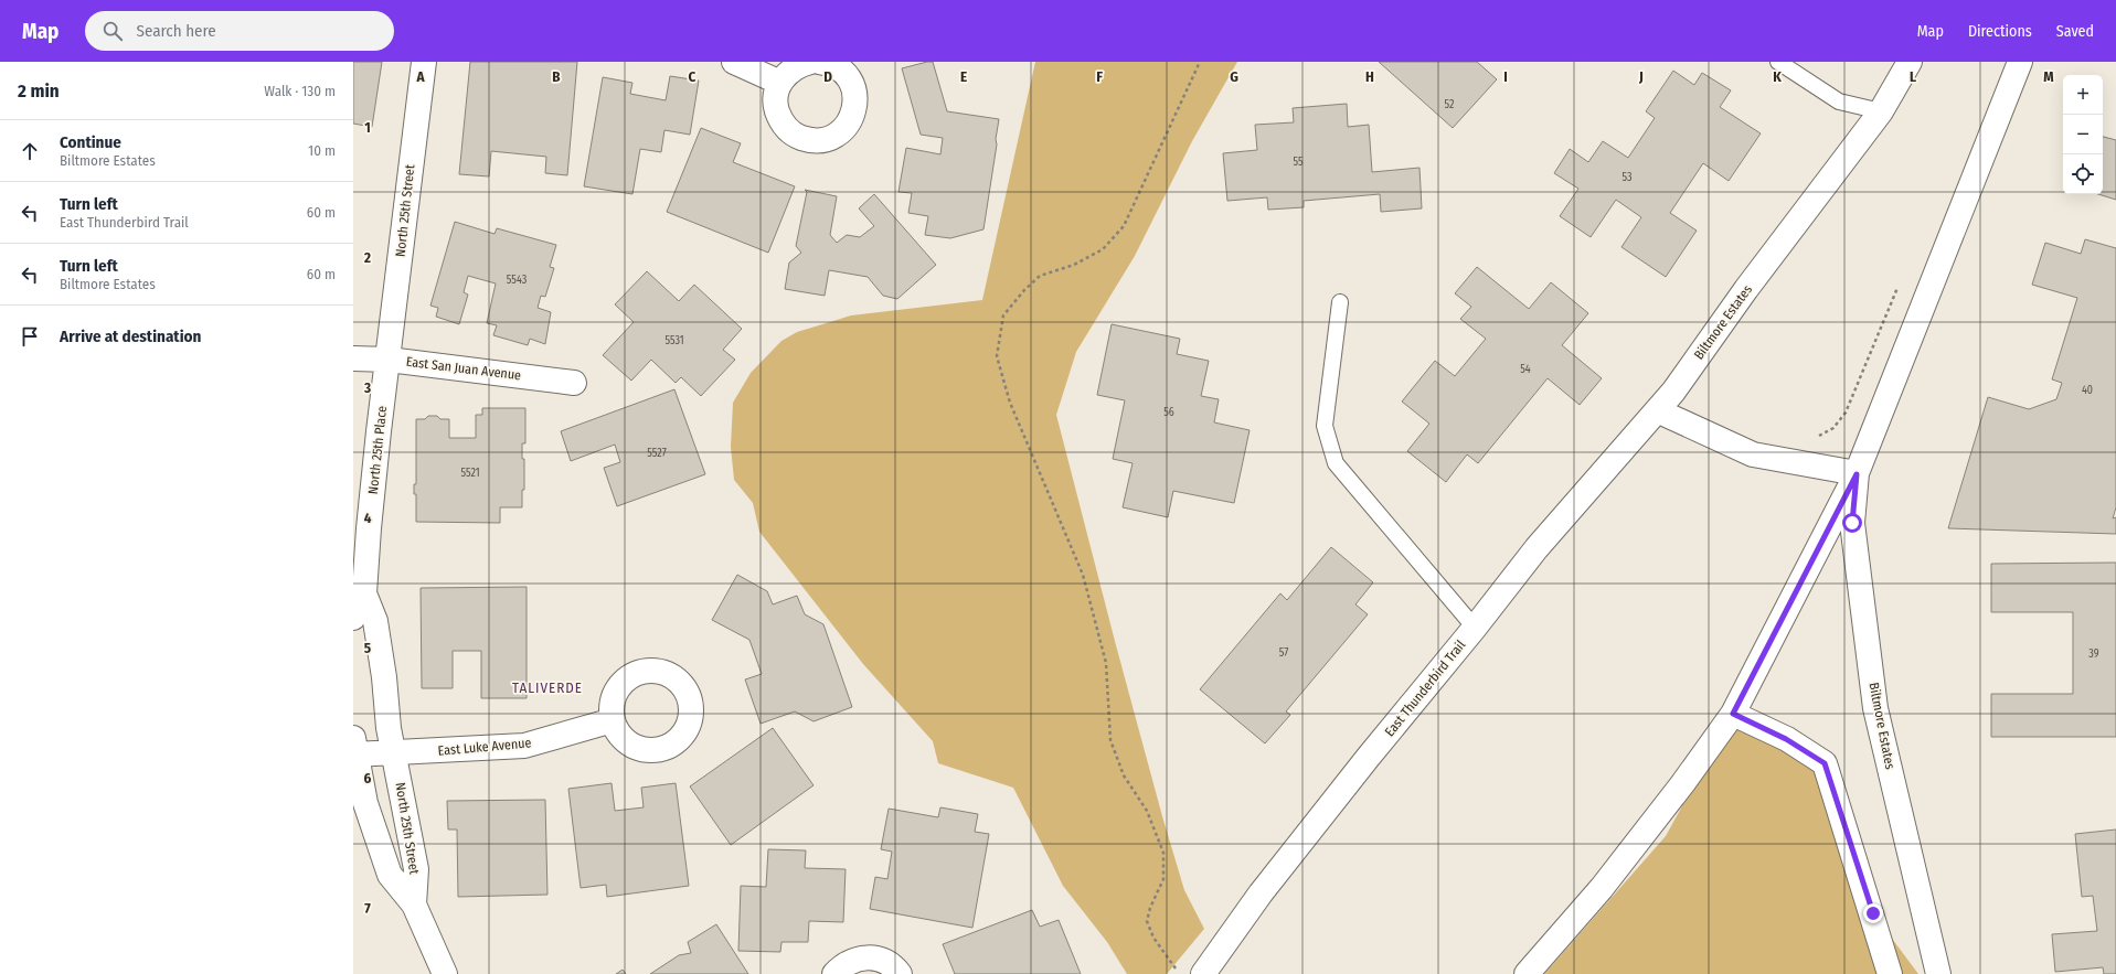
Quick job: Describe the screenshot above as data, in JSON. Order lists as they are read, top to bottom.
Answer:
{
  "streets": {
    "street": [
      "North 25th Street",
      "Biltmore Estates",
      "East San Juan Avenue",
      "North 25th Place",
      "East Thunderbird Trail",
      "East Luke Avenue"
    ]
  },
  "crossings": [
    ["North 25th Street", "East San Juan Avenue"],
    ["North 25th Street", "North 25th Place"],
    ["North 25th Street", "East Luke Avenue"],
    ["Biltmore Estates", "East Thunderbird Trail"],
    ["East San Juan Avenue", "North 25th Place"],
    ["North 25th Place", "East Luke Avenue"]
  ],
  "districts": ["TALIVERDE"],
  "house_numbers": [
    "52",
    "55",
    "53",
    "5543",
    "5531",
    "54",
    "40",
    "56",
    "5527",
    "5521",
    "57",
    "39"
  ],
  "page": {
    "header": "Map",
    "search": "Search here",
    "nav": ["Map", "Directions", "Saved"],
    "heading": ["2 min", "Walk · 130 m"],
    "map_buttons": ["+", "−"],
    "list": [
      ["Continue", "Biltmore Estates", "10 m"],
      ["Turn left", "East Thunderbird Trail", "60 m"],
      ["Turn left", "Biltmore Estates", "60 m"],
      "Arrive at destination"
    ]
  },
  "grid": {
    "columns": [
      "A",
      "B",
      "C",
      "D",
      "E",
      "F",
      "G",
      "H",
      "I",
      "J",
      "K",
      "L",
      "M"
    ],
    "rows": [
      "1",
      "2",
      "3",
      "4",
      "5",
      "6",
      "7"
    ]
  }
}
